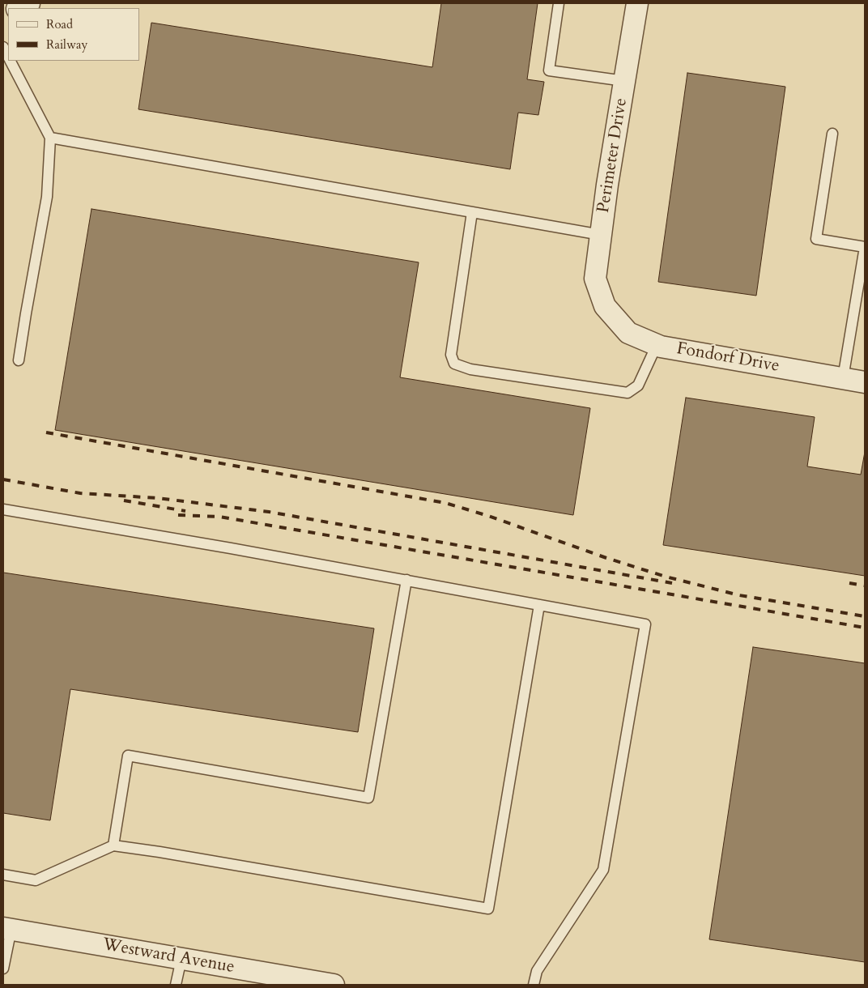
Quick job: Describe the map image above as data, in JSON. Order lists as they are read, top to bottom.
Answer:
{
  "streets": {
    "street": ["Perimeter Drive", "Fondorf Drive", "Westward Avenue"]
  },
  "crossings": [
    ["Perimeter Drive", "Fondorf Drive"]
  ],
  "legend": ["Road", "Railway"]
}
